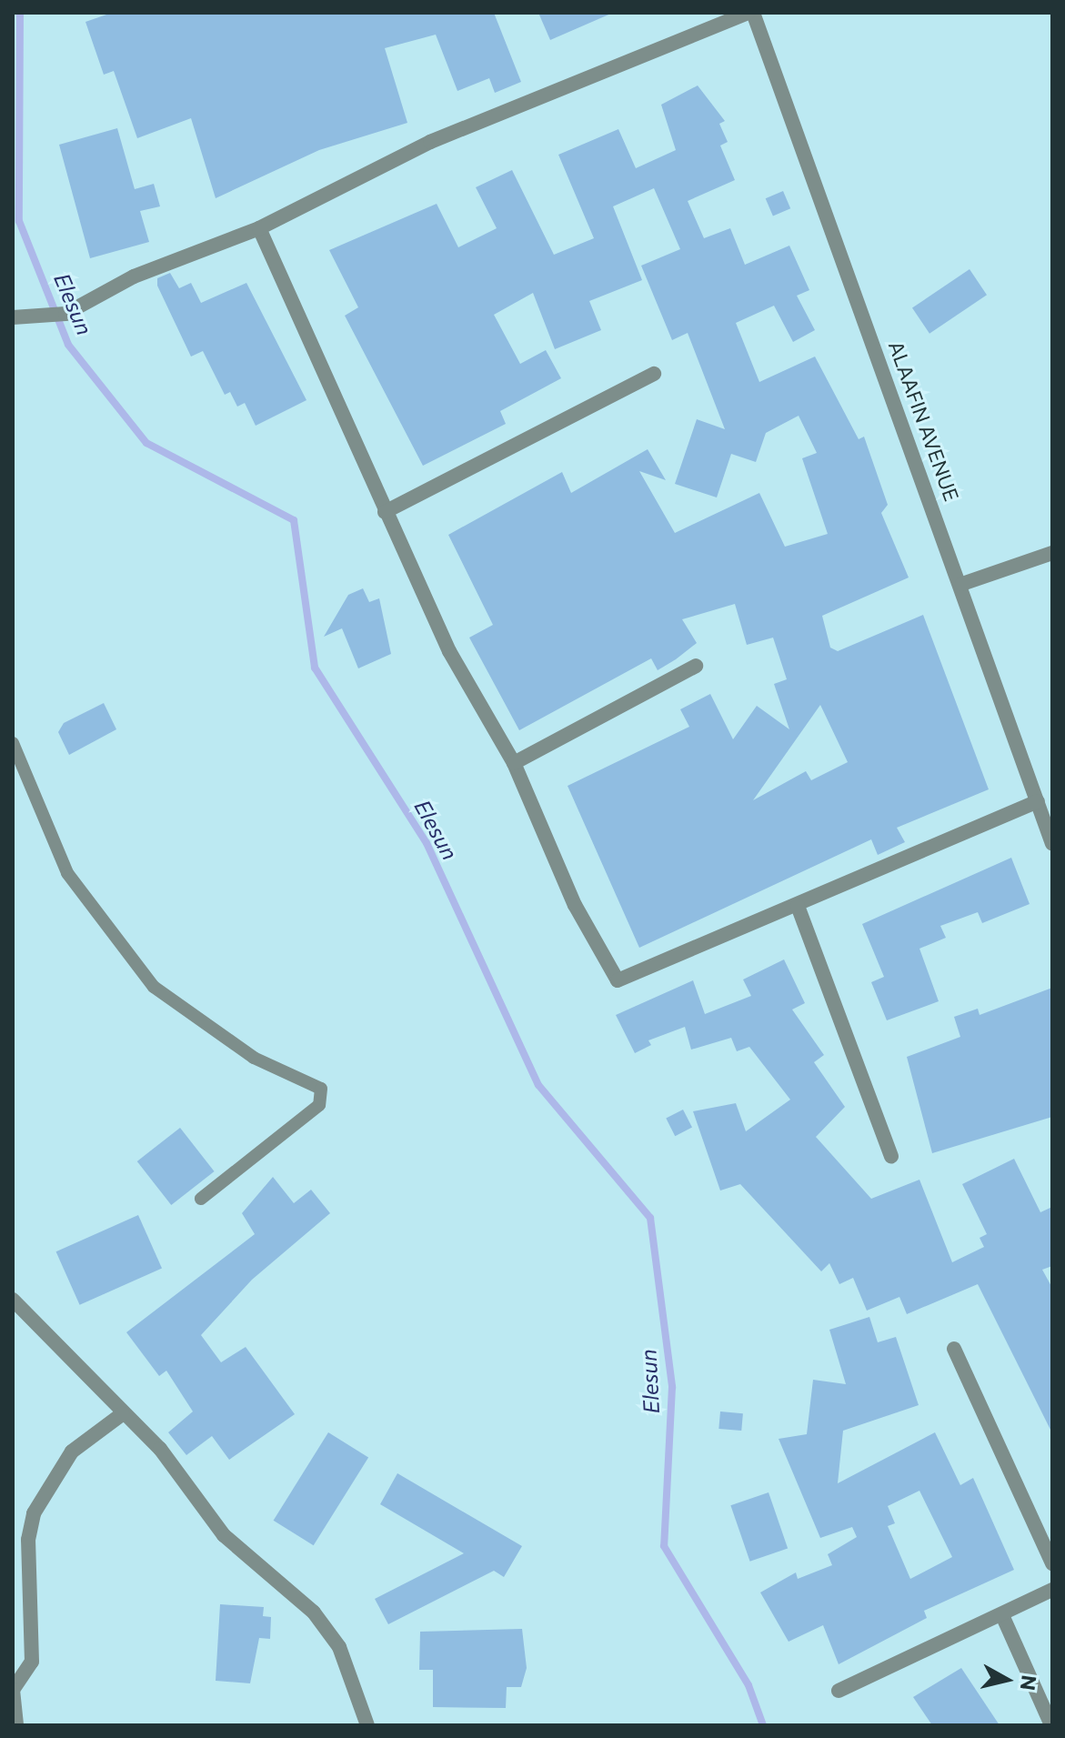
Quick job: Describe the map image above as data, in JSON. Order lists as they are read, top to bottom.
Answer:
{
  "streets": {
    "street": ["ALAAFIN AVENUE"]
  },
  "water": ["Elesun"],
  "north": "right"
}
